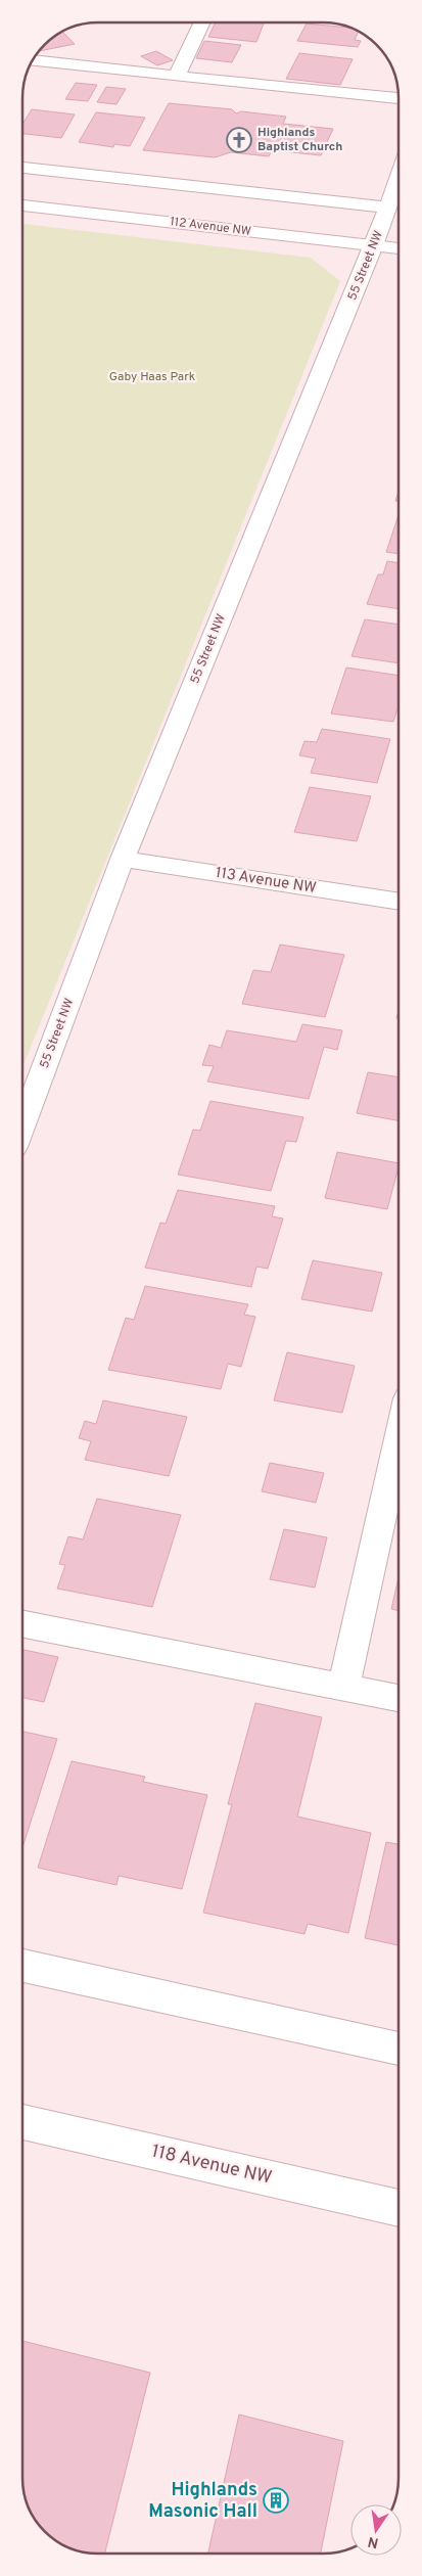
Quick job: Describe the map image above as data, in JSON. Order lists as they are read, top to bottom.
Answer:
{
  "streets": {
    "street": [
      "112 Avenue NW",
      "55 Street NW",
      "113 Avenue NW",
      "118 Avenue NW"
    ]
  },
  "crossings": [
    ["112 Avenue NW", "55 Street NW"],
    ["55 Street NW", "113 Avenue NW"]
  ],
  "parks": ["Gaby Haas Park"],
  "places": {
    "church": ["Highlands Baptist Church"],
    "building": ["Highlands Masonic Hall"]
  },
  "north": "bottom"
}
